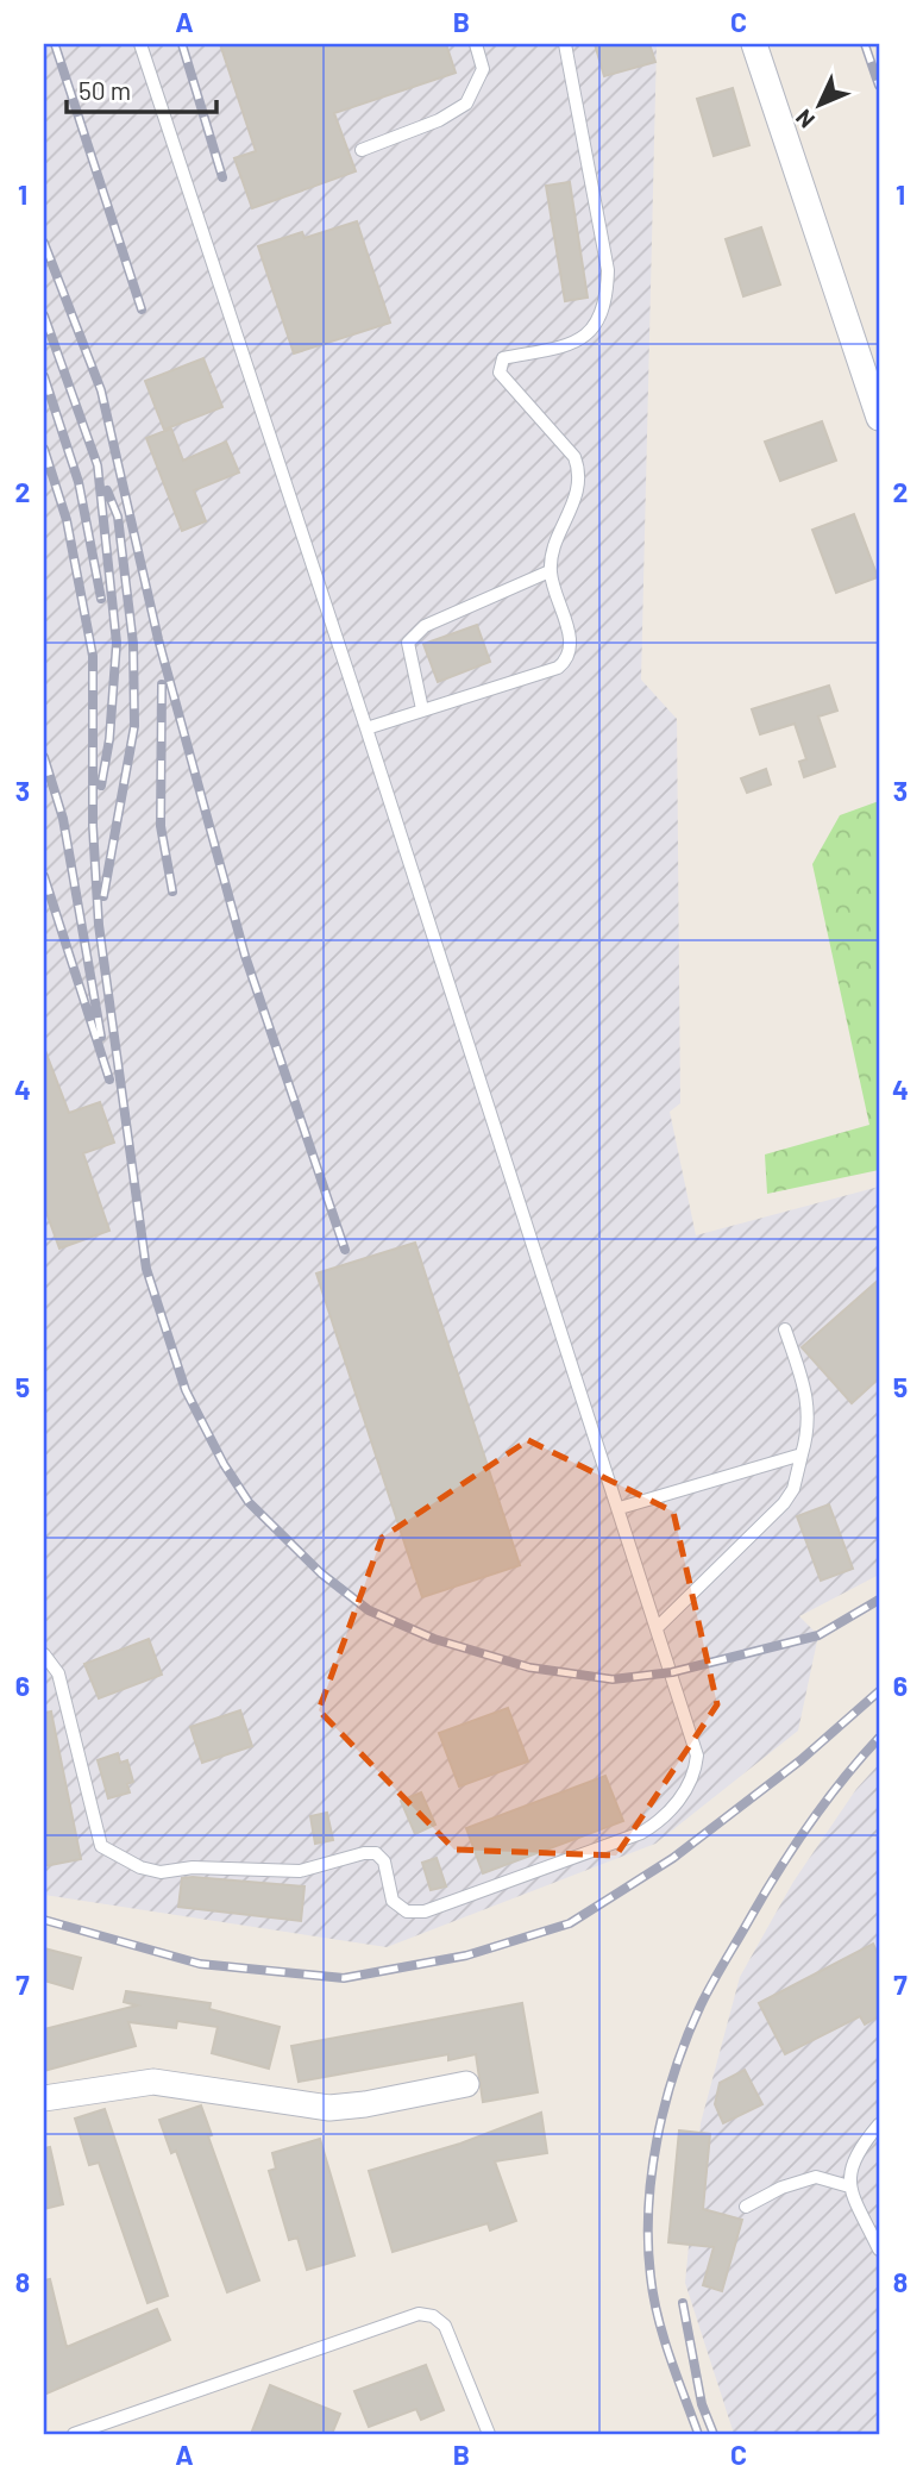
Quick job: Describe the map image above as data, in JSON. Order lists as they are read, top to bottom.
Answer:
{
  "scale_bar": "50 m",
  "north": "bottom left",
  "grid": {
    "columns": ["A", "B", "C"],
    "rows": [
      "1",
      "2",
      "3",
      "4",
      "5",
      "6",
      "7",
      "8"
    ]
  }
}
